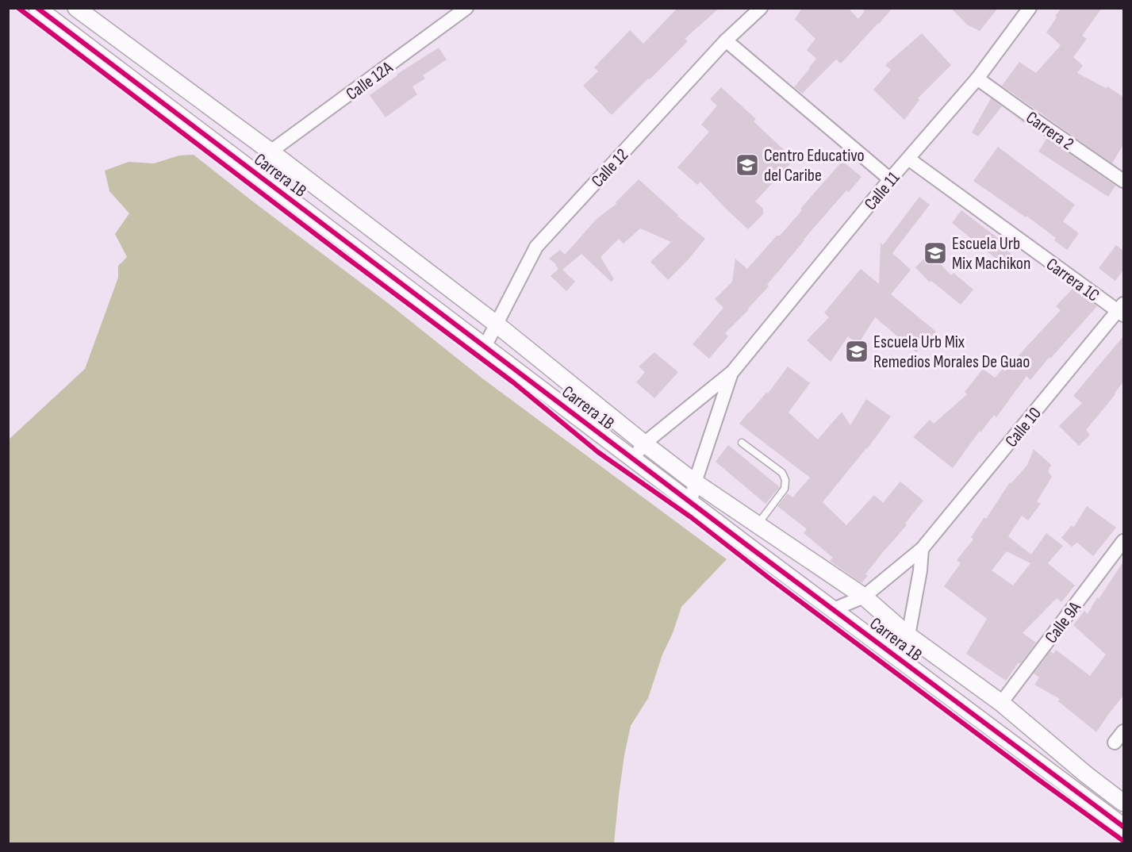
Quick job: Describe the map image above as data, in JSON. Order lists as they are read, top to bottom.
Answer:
{
  "streets": {
    "street": [
      "Calle 12A",
      "Carrera 2",
      "Calle 12",
      "Carrera 1B",
      "Calle 11",
      "Carrera 1C",
      "Calle 10",
      "Calle 9A"
    ]
  },
  "crossings": [
    ["Calle 12A", "Carrera 1B"],
    ["Carrera 2", "Calle 11"],
    ["Calle 12", "Carrera 1B"],
    ["Carrera 1B", "Calle 10"],
    ["Carrera 1B", "Calle 9A"],
    ["Calle 11", "Carrera 1C"],
    ["Carrera 1C", "Calle 10"]
  ],
  "places": {
    "school or university": ["Centro Educativo del Caribe", "Escuela Urb Mix Machikon", "Escuela Urb Mix Remedios Morales De Guao"]
  }
}
